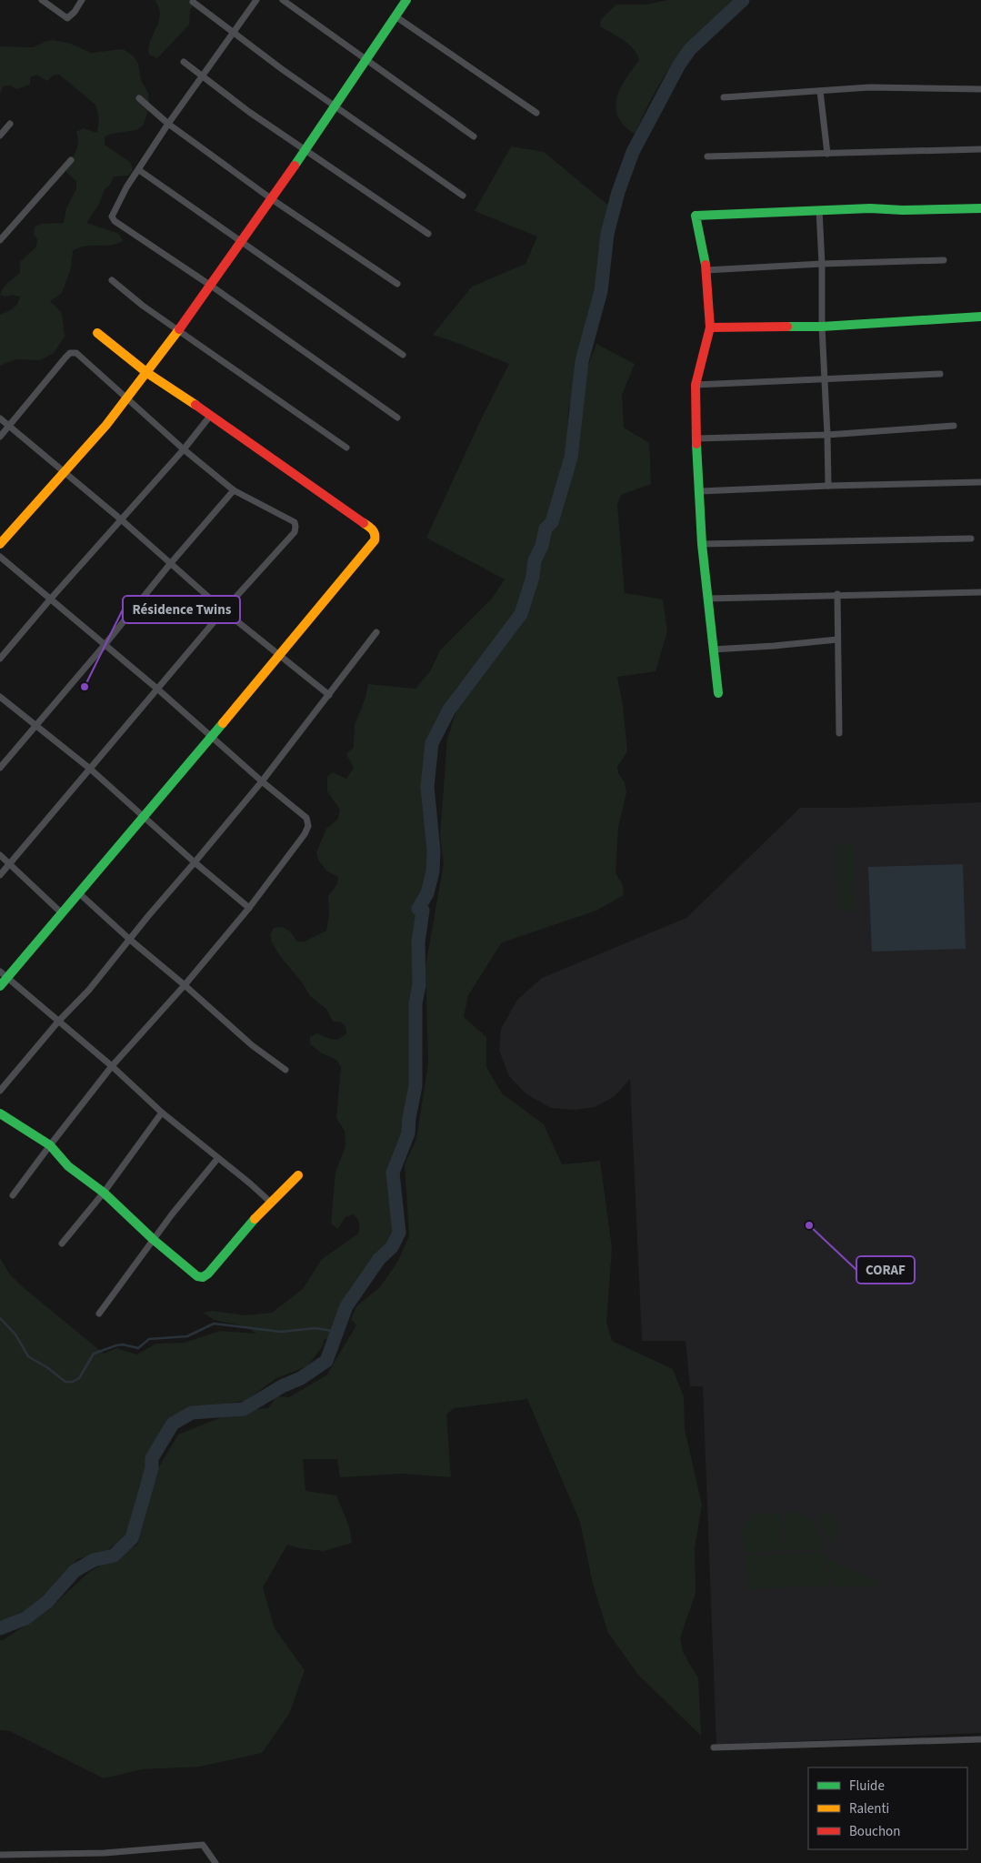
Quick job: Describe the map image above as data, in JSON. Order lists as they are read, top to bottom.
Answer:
{
  "places": ["Résidence Twins", "CORAF"],
  "legend": ["Fluide", "Ralenti", "Bouchon"]
}
